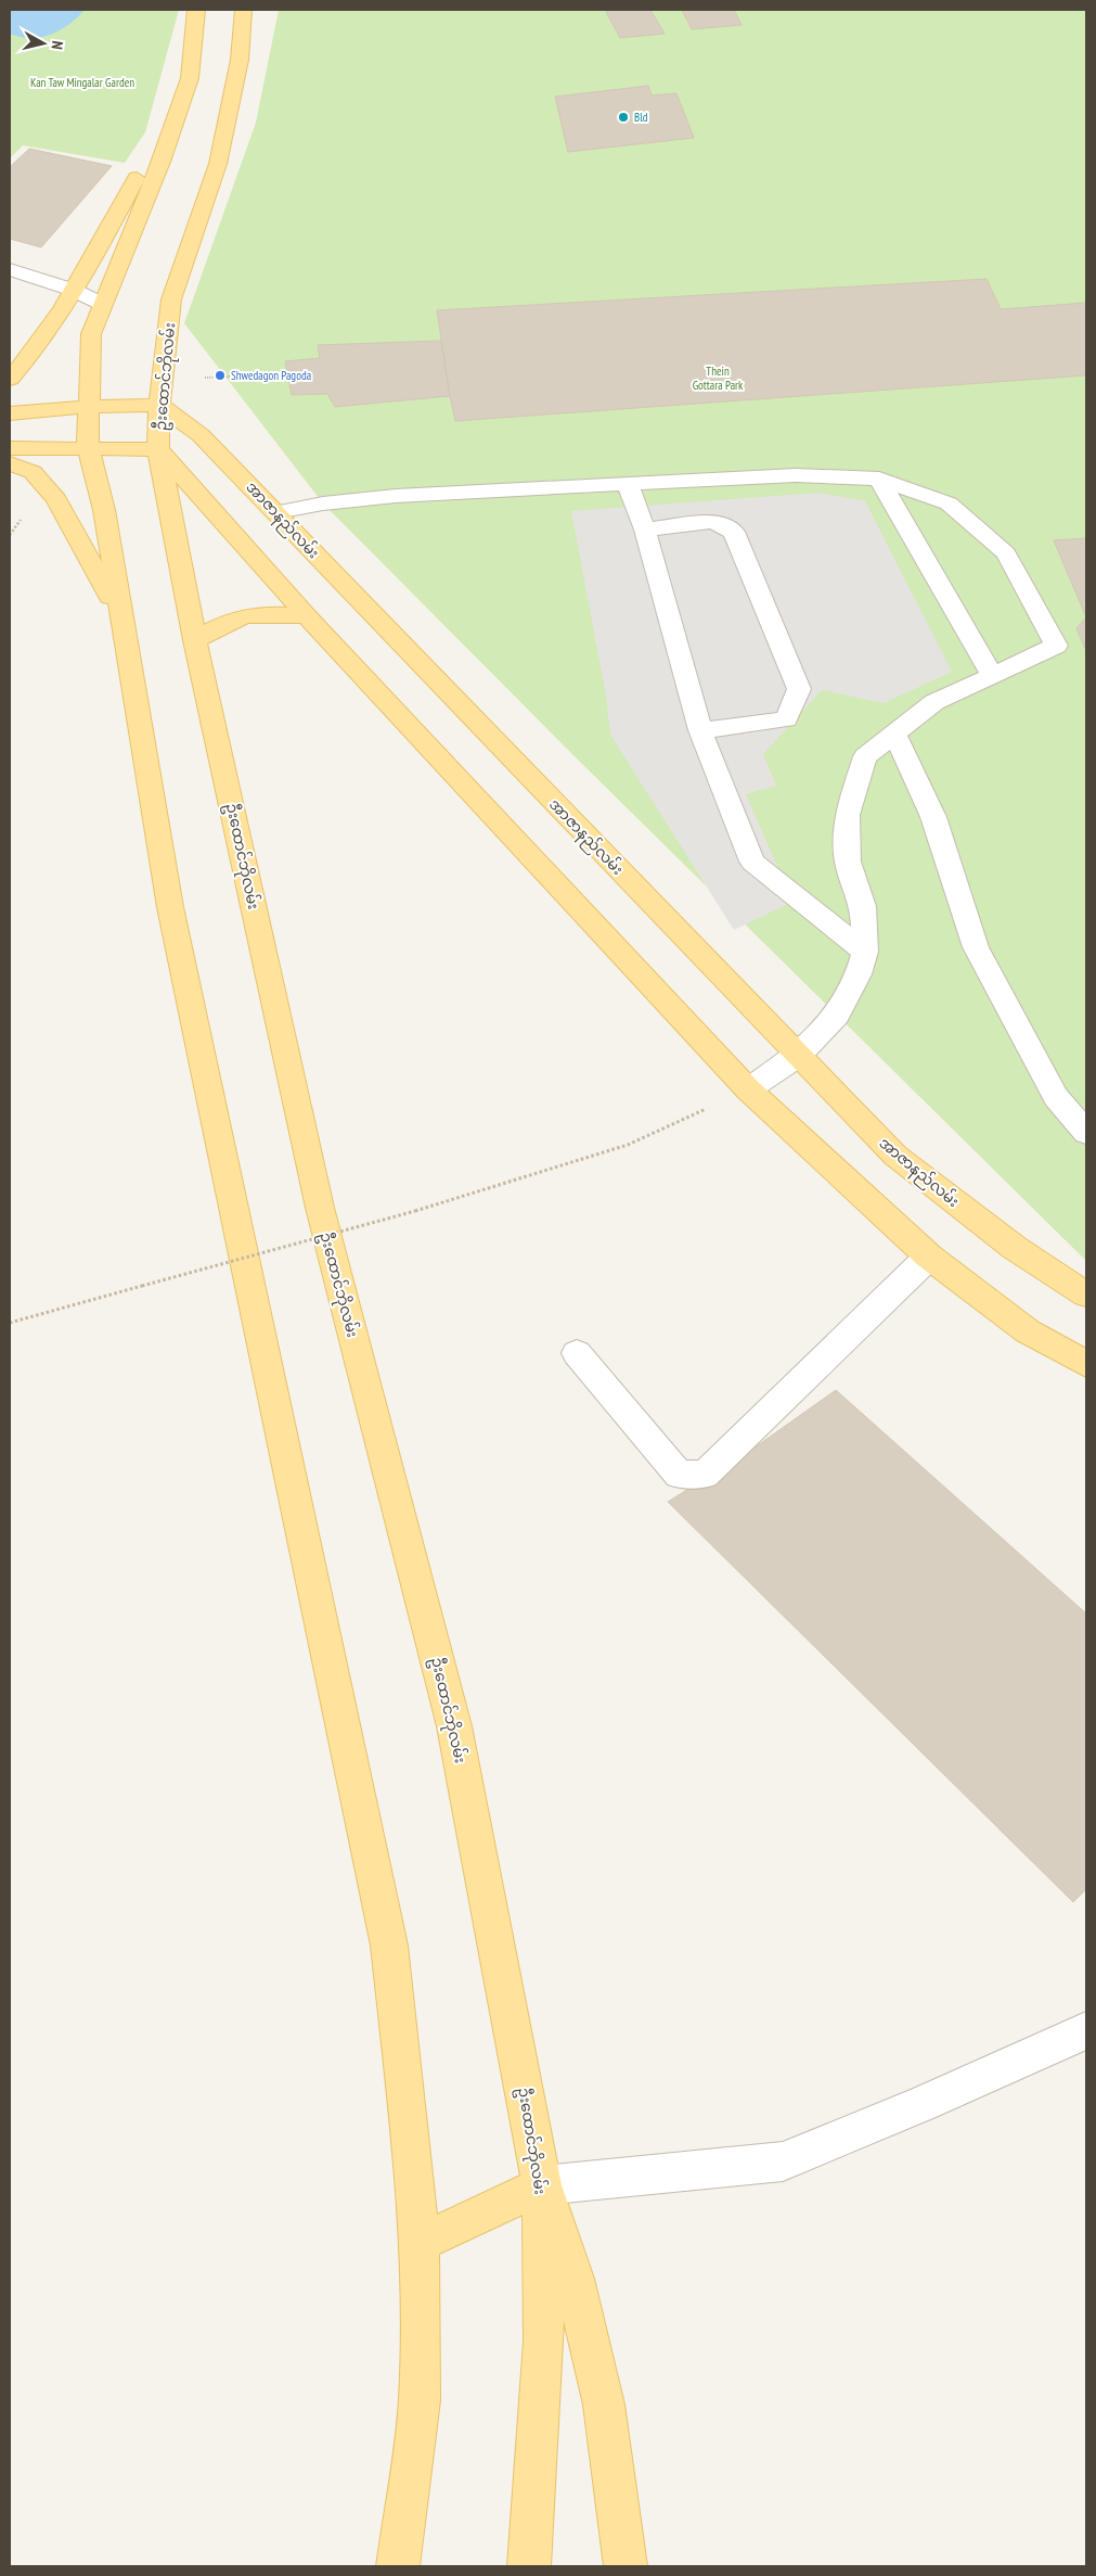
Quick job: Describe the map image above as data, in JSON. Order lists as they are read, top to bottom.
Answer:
{
  "streets": {
    "main road": ["ဦးထောင်ဘိုလမ်း", "အာဇာနည်လမ်း"]
  },
  "crossings": [
    ["ဦးထောင်ဘိုလမ်း", "အာဇာနည်လမ်း"]
  ],
  "parks": ["Kan Taw Mingalar Garden", "Thein Gottara Park"],
  "places": ["Bld", "Shwedagon Pagoda"],
  "north": "right"
}
